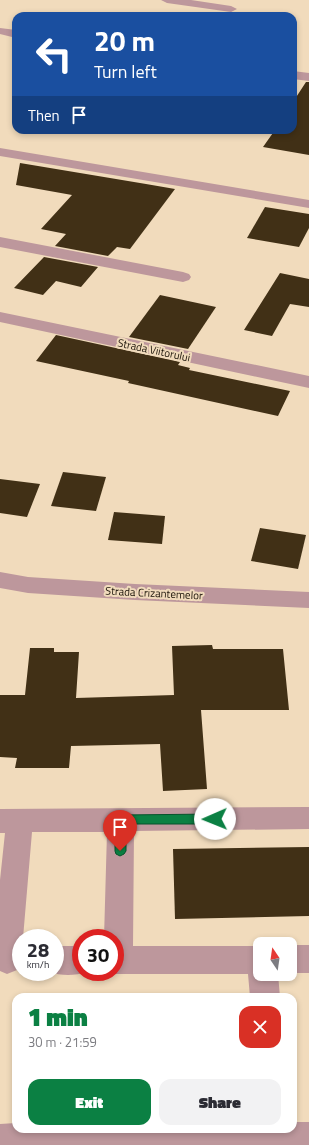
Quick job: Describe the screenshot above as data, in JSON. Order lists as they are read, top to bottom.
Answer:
{
  "streets": {
    "street": ["Strada Viitorului", "Strada Crizantemelor"]
  },
  "north": "top",
  "page": {
    "turn": ["20 m", "Turn left"],
    "then": "Then",
    "speed": "28 km/h",
    "limit": "30",
    "heading": ["1 min", "30 m · 21:59"],
    "buttons": ["Exit", "Share"]
  }
}
